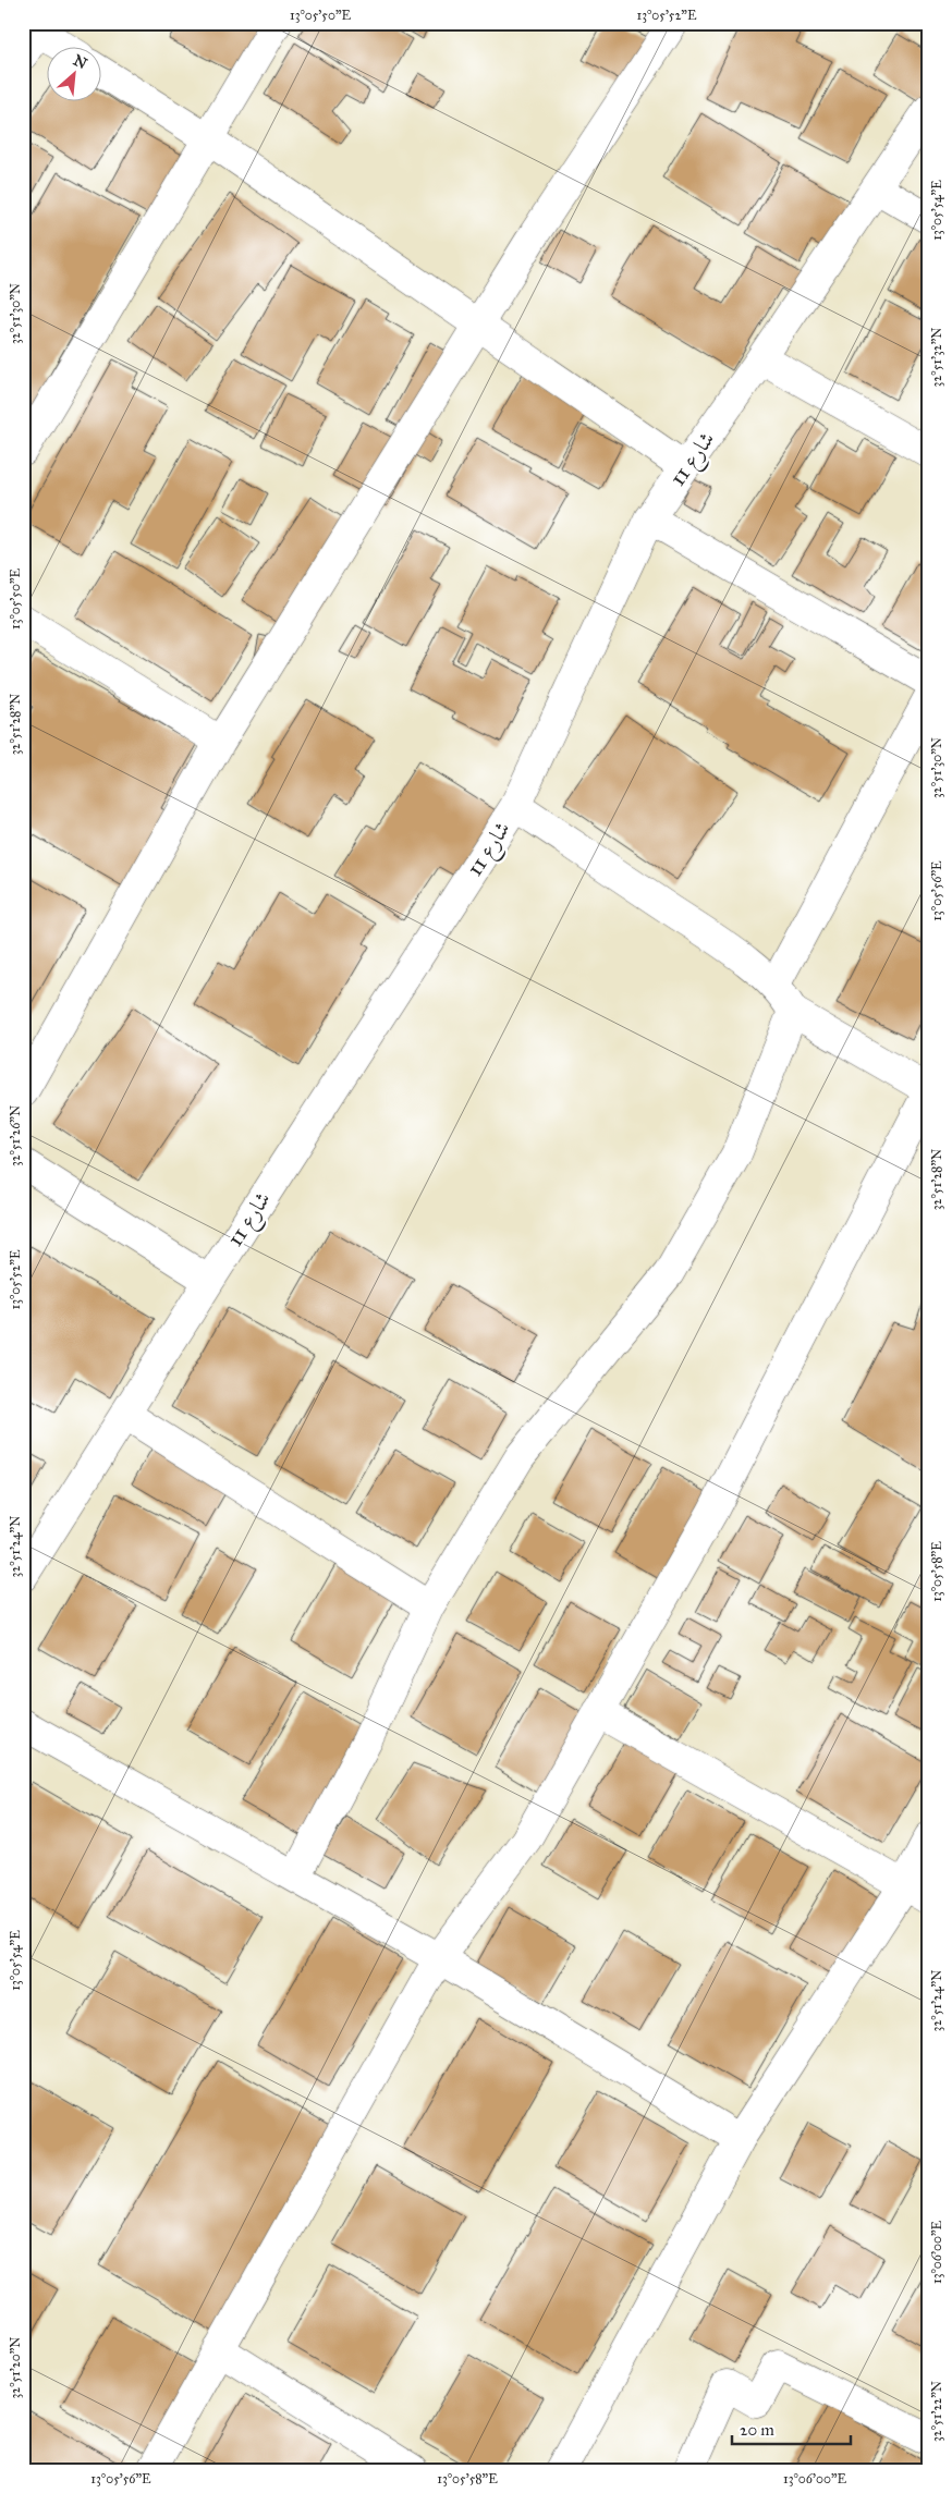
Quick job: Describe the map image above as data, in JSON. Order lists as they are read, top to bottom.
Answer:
{
  "streets": {
    "street": ["شارع 11"]
  },
  "scale_bar": "20 m",
  "north": "top right",
  "coordinates": [
    "13°05'50\"E",
    "13°05'52\"E",
    "13°05'54\"E",
    "32°51'30\"N",
    "32°51'32\"N",
    "32°51'28\"N",
    "13°05'56\"E",
    "32°51'26\"N",
    "32°51'24\"N",
    "13°05'58\"E",
    "13°06'00\"E",
    "32°51'20\"N",
    "32°51'22\"N"
  ]
}
